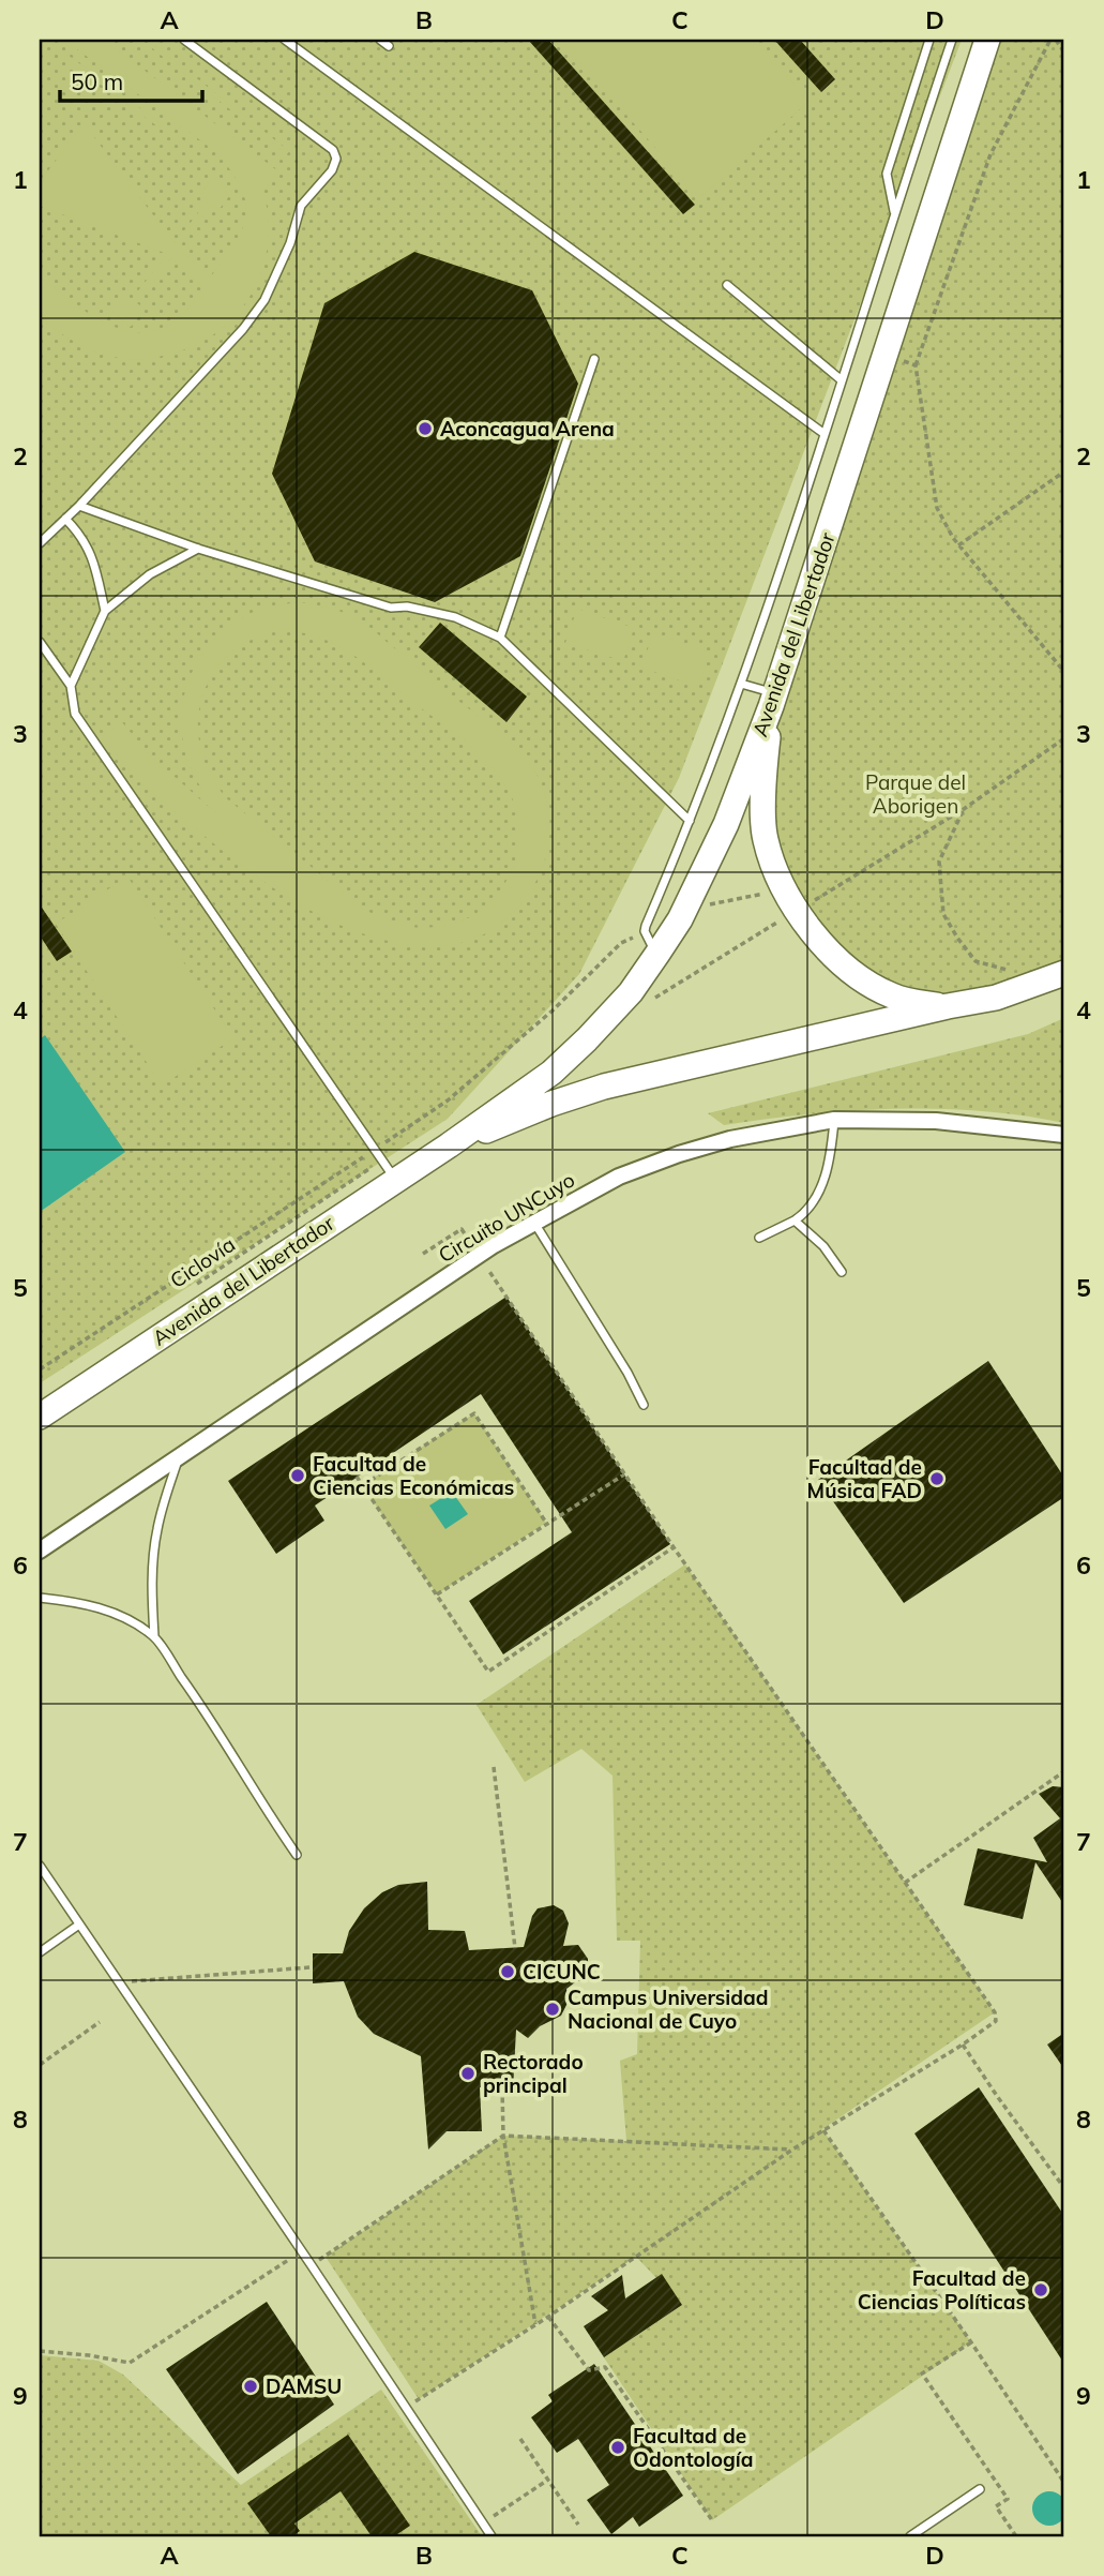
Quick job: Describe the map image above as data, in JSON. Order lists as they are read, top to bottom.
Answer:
{
  "streets": {
    "main road": ["Avenida del Libertador"],
    "street": ["Circuito UNCuyo"],
    "path": ["Ciclovía"]
  },
  "crossings": [
    ["Avenida del Libertador", "Ciclovía"]
  ],
  "parks": ["Parque del Aborigen"],
  "places": [
    "Aconcagua Arena",
    "Facultad de Ciencias Económicas",
    "Facultad de Música FAD",
    "CICUNC",
    "Campus Universidad Nacional de Cuyo",
    "Rectorado principal",
    "Facultad de Ciencias Políticas",
    "DAMSU",
    "Facultad de Odontología"
  ],
  "scale_bar": "50 m",
  "grid": {
    "columns": [
      "A",
      "B",
      "C",
      "D"
    ],
    "rows": [
      "1",
      "2",
      "3",
      "4",
      "5",
      "6",
      "7",
      "8",
      "9"
    ]
  }
}
